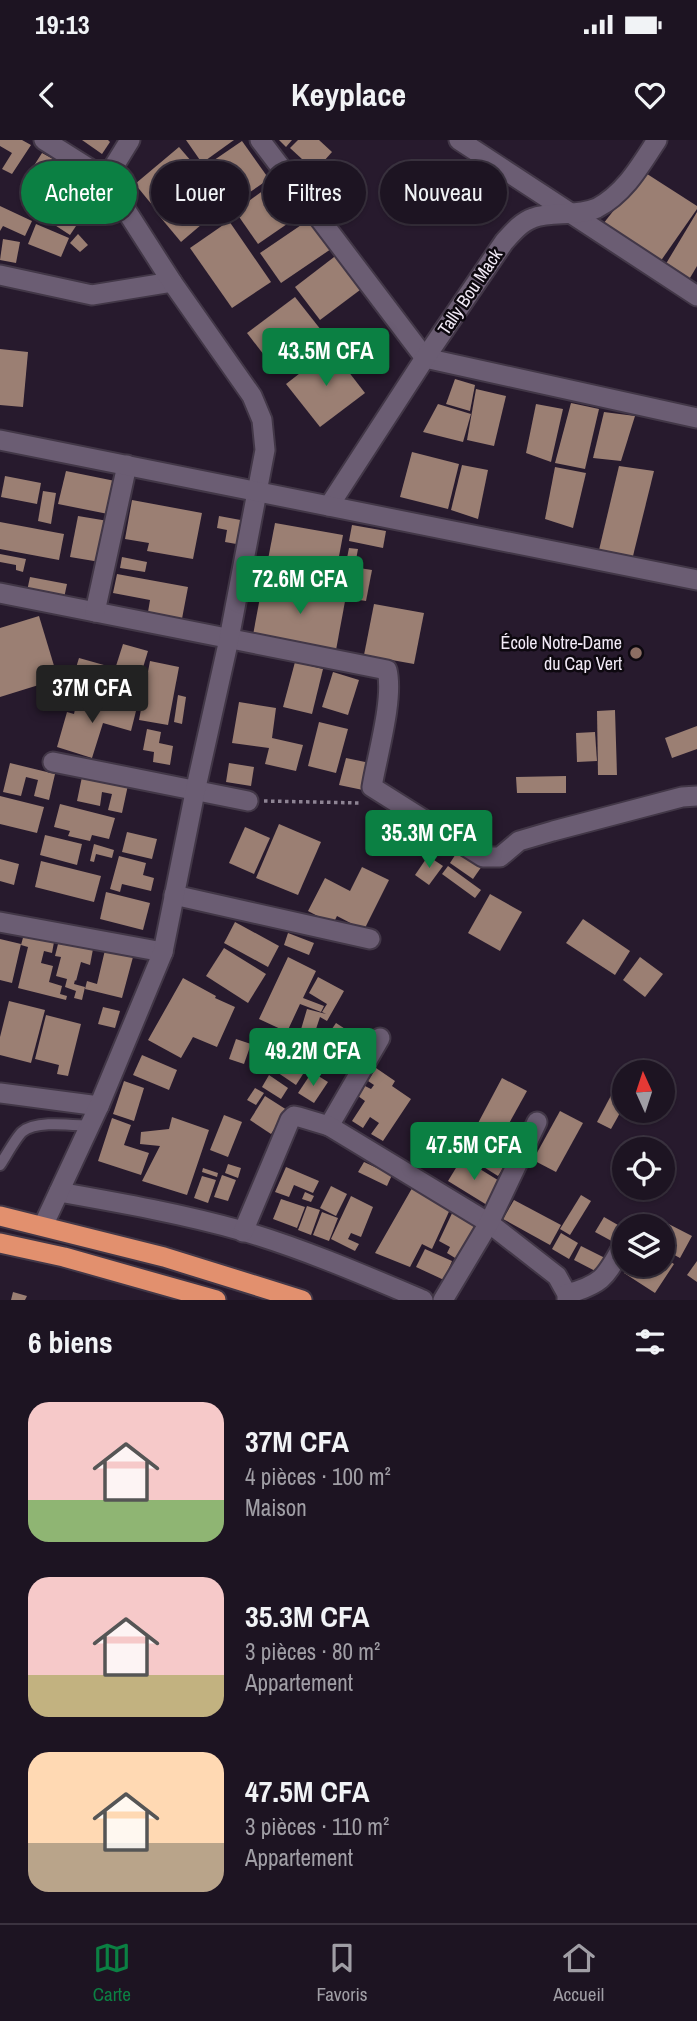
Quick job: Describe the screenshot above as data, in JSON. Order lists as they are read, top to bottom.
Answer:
{
  "streets": {
    "street": ["Tally Bou Mack"]
  },
  "places": ["École Notre-Dame du Cap Vert"],
  "north": "top",
  "page": {
    "status": "19:13",
    "header": "Keyplace",
    "chip": [
      "Acheter",
      "Louer",
      "Filtres",
      "Nouveau"
    ],
    "price": [
      "43.5M CFA",
      "72.6M CFA",
      "37M CFA",
      "35.3M CFA",
      "49.2M CFA",
      "47.5M CFA"
    ],
    "heading": "6 biens",
    "list": [
      {
        "name": "37M CFA",
        "note": "4 pièces · 100 m² · Maison"
      },
      {
        "name": "35.3M CFA",
        "note": "3 pièces · 80 m² · Appartement"
      },
      {
        "name": "47.5M CFA",
        "note": "3 pièces · 110 m² · Appartement"
      }
    ],
    "tabs": ["Carte", "Favoris", "Accueil"]
  }
}
